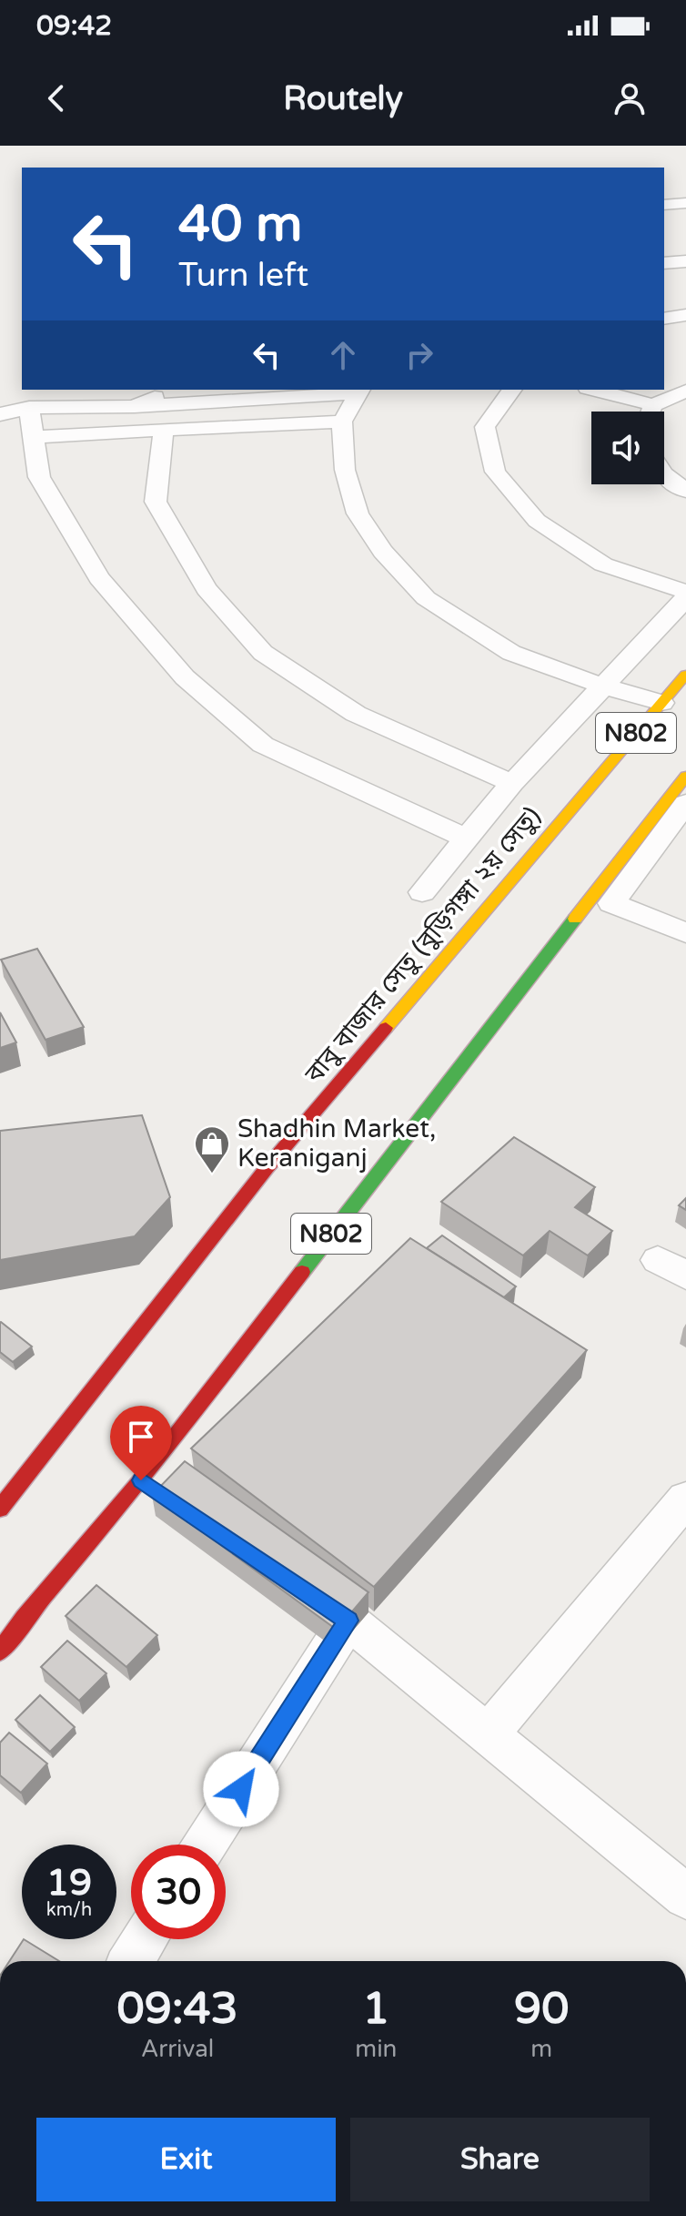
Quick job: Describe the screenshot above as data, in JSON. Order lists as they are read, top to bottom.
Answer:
{
  "streets": {
    "highway": ["N802", "বাবু বাজার সেতু (বুড়িগঙ্গা ২য় সেতু)"]
  },
  "crossings": [
    ["N802", "বাবু বাজার সেতু (বুড়িগঙ্গা ২য় সেতু)"]
  ],
  "places": {
    "shop": ["Shadhin Market, Keraniganj"]
  },
  "page": {
    "status": "09:42",
    "header": "Routely",
    "turn": ["40 m", "Turn left"],
    "speed": "19 km/h",
    "limit": "30",
    "eta": [
      "09:43",
      "Arrival",
      "1",
      "min",
      "90",
      "m"
    ],
    "buttons": ["Exit", "Share"]
  }
}
